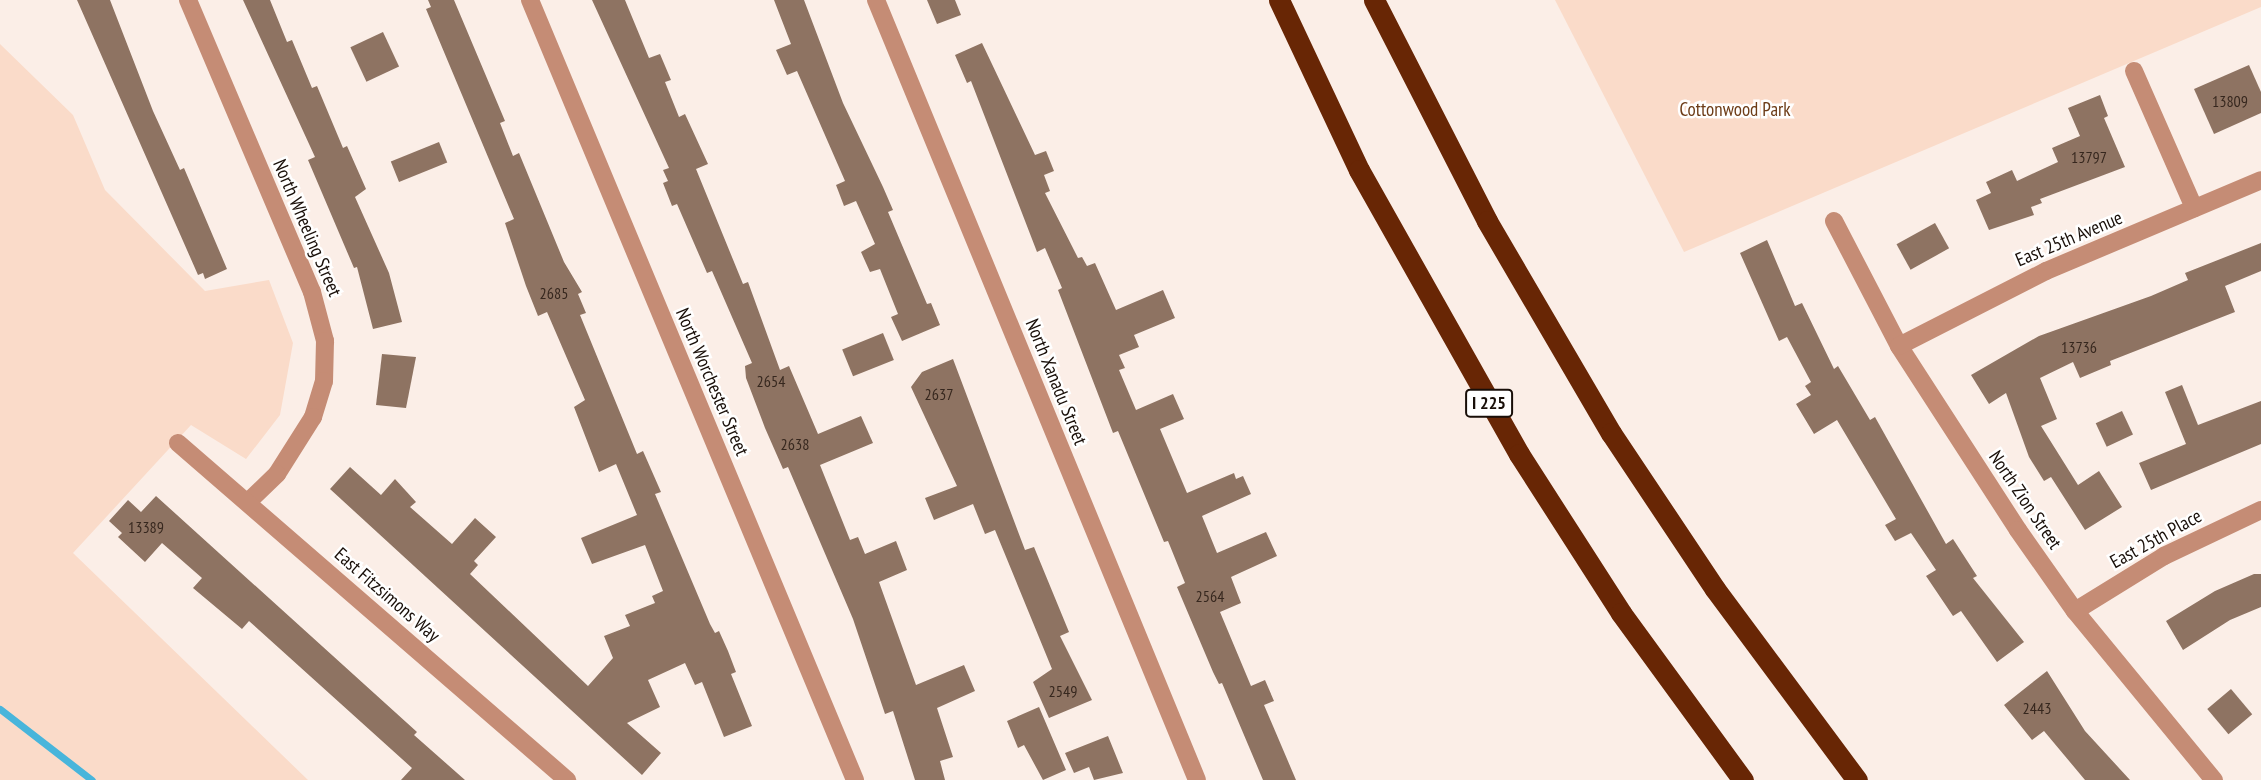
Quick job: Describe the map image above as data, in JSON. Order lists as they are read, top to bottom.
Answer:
{
  "streets": {
    "highway": ["I 225"],
    "street": [
      "North Wheeling Street",
      "East 25th Avenue",
      "North Worchester Street",
      "North Xanadu Street",
      "North Zion Street",
      "East 25th Place",
      "East Fitzsimons Way"
    ]
  },
  "crossings": [
    ["North Wheeling Street", "East Fitzsimons Way"],
    ["East 25th Avenue", "North Zion Street"],
    ["North Zion Street", "East 25th Place"]
  ],
  "parks": ["Cottonwood Park"],
  "house_numbers": [
    "13809",
    "13797",
    "2685",
    "13736",
    "2654",
    "2637",
    "2638",
    "13389",
    "2564",
    "2549",
    "2443"
  ]
}
